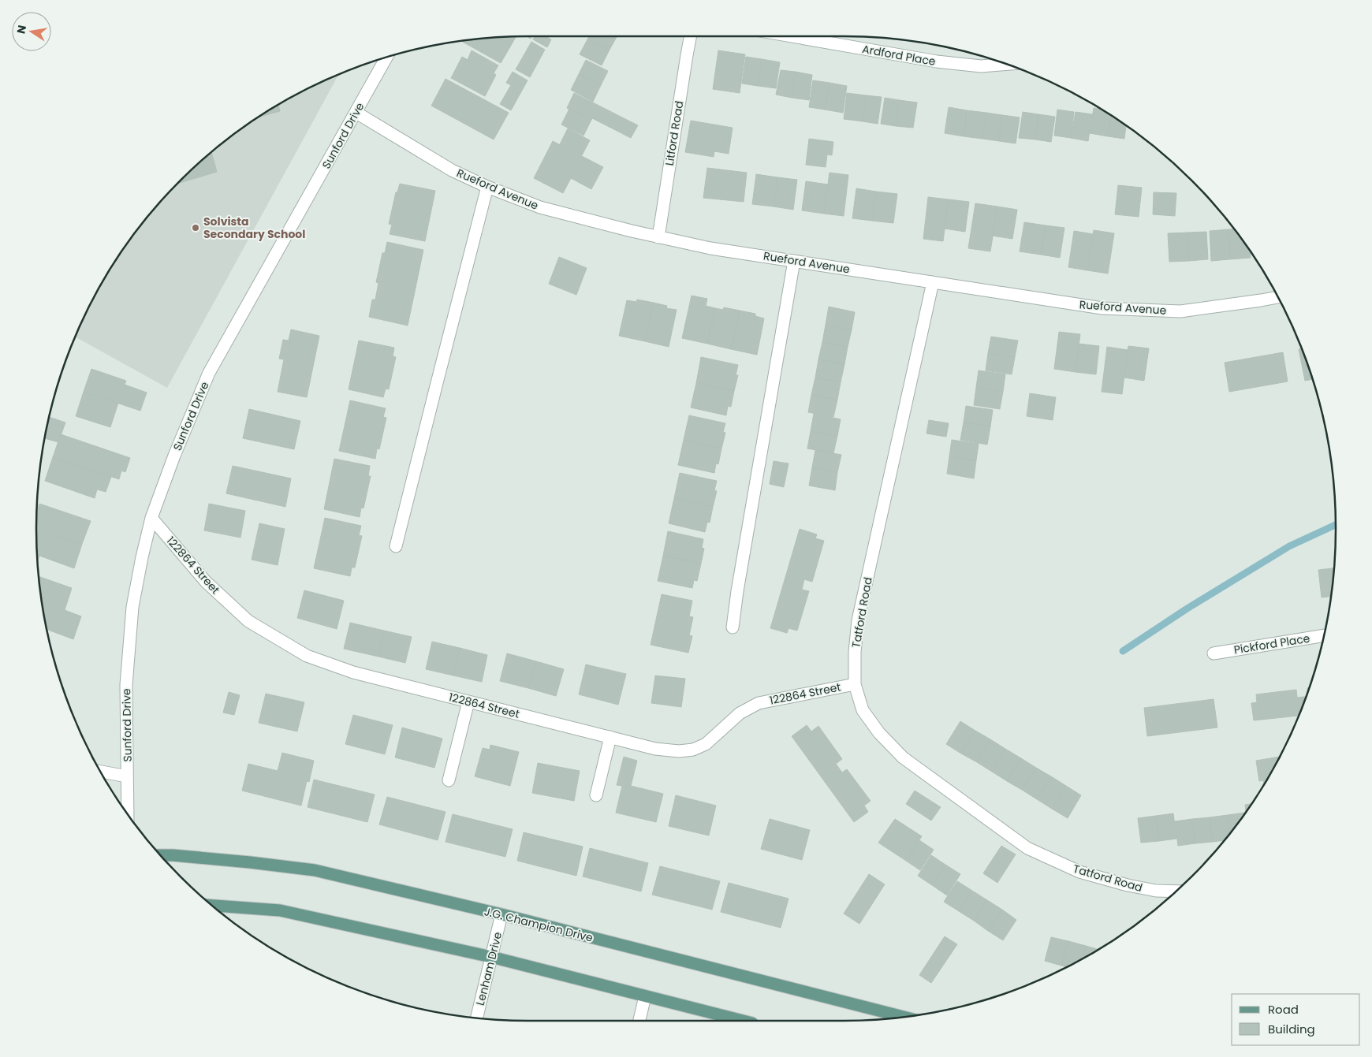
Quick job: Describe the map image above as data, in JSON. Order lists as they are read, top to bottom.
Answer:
{
  "streets": {
    "main road": ["J.G. Champion Drive"],
    "street": [
      "Ardford Place",
      "Litford Road",
      "Sunford Drive",
      "Rueford Avenue",
      "122864 Street",
      "Tatford Road",
      "Pickford Place",
      "Lenham Drive"
    ]
  },
  "crossings": [
    ["Litford Road", "Rueford Avenue"],
    ["Sunford Drive", "Rueford Avenue"],
    ["Sunford Drive", "122864 Street"],
    ["Rueford Avenue", "Tatford Road"],
    ["122864 Street", "Tatford Road"],
    ["J.G. Champion Drive", "Lenham Drive"]
  ],
  "places": ["Solvista Secondary School"],
  "legend": ["Road", "Building"],
  "north": "left"
}
